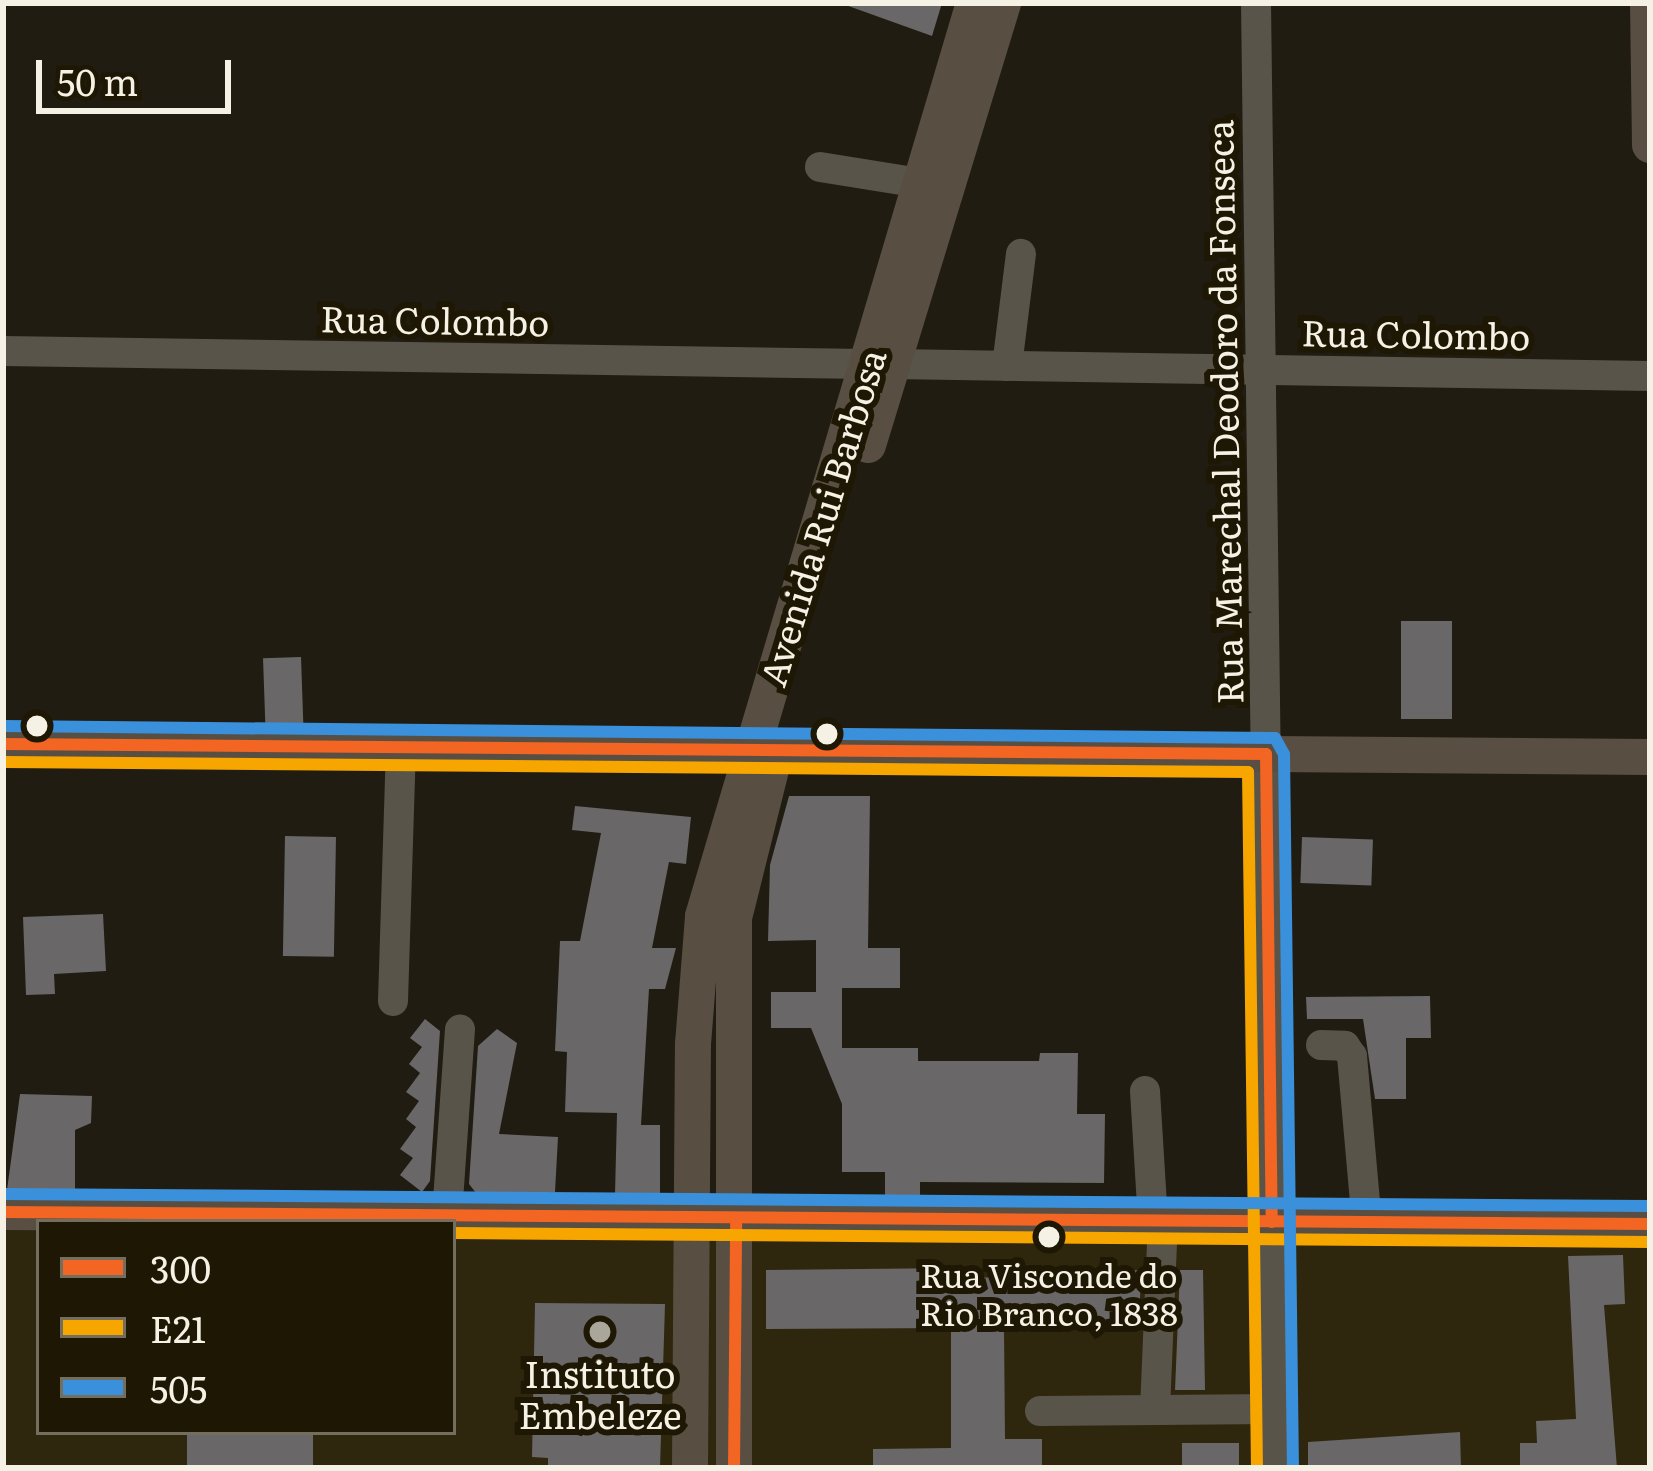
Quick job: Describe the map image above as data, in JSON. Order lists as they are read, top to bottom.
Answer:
{
  "streets": {
    "main road": ["Avenida Rui Barbosa"],
    "street": ["Rua Colombo", "Rua Marechal Deodoro da Fonseca"]
  },
  "crossings": [
    ["Rua Colombo", "Rua Marechal Deodoro da Fonseca"],
    ["Rua Colombo", "Avenida Rui Barbosa"]
  ],
  "places": ["Rua Visconde do Rio Branco, 1838", "Instituto Embeleze"],
  "lines": ["transit line 505", "transit line 300", "transit line E21"],
  "legend": ["300", "E21", "505"],
  "scale_bar": "50 m"
}
